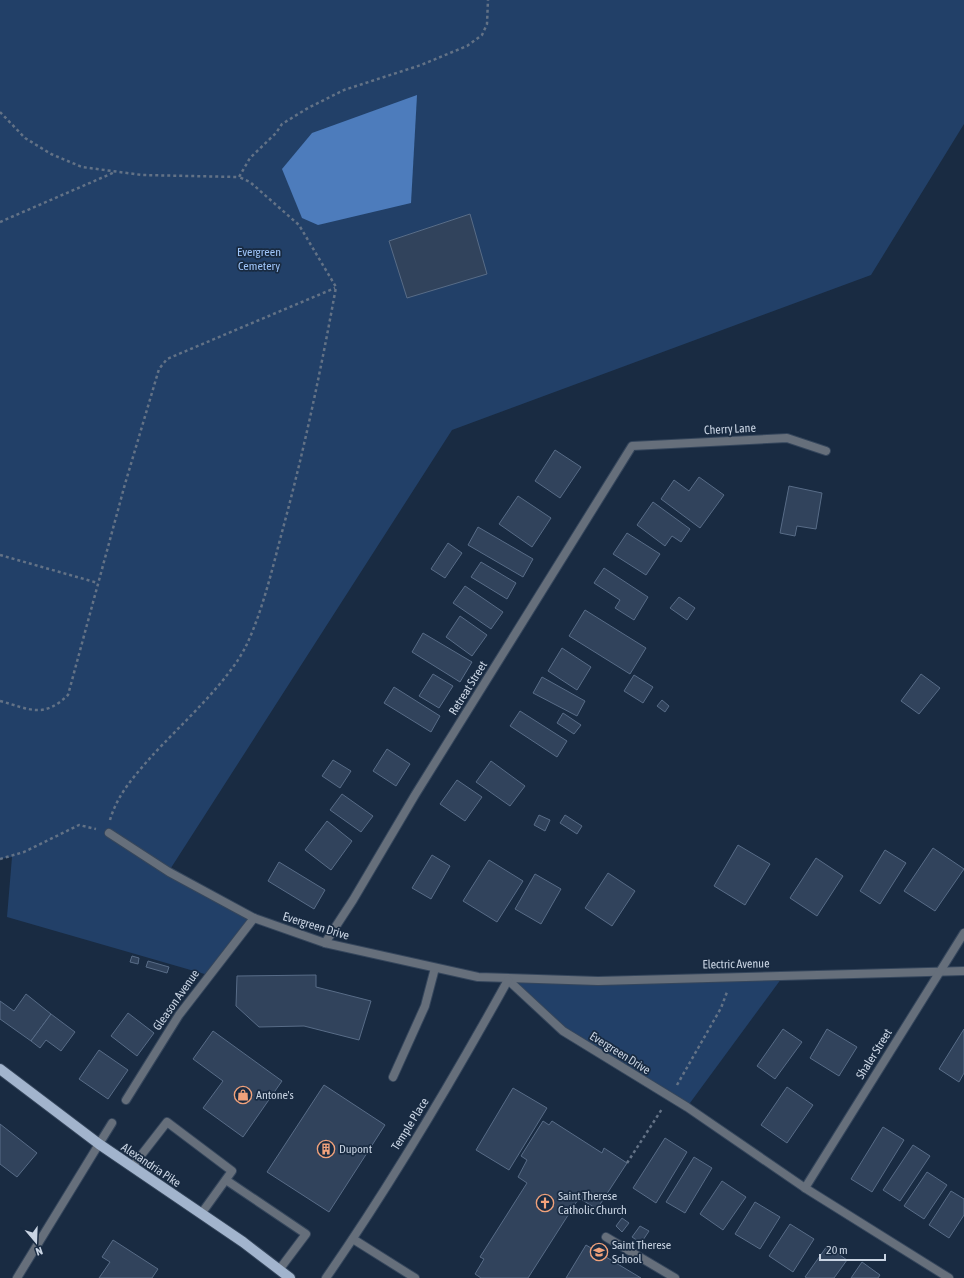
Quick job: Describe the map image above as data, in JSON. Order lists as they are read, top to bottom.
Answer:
{
  "streets": {
    "main road": ["Alexandria Pike"],
    "street": [
      "Cherry Lane",
      "Retreat Street",
      "Evergreen Drive",
      "Electric Avenue",
      "Gleason Avenue",
      "Shaler Street",
      "Temple Place"
    ]
  },
  "crossings": [
    ["Cherry Lane", "Retreat Street"],
    ["Retreat Street", "Evergreen Drive"],
    ["Evergreen Drive", "Electric Avenue"],
    ["Evergreen Drive", "Gleason Avenue"],
    ["Evergreen Drive", "Shaler Street"],
    ["Evergreen Drive", "Temple Place"],
    ["Electric Avenue", "Shaler Street"],
    ["Electric Avenue", "Temple Place"]
  ],
  "parks": ["Evergreen Cemetery"],
  "places": {
    "shop": ["Antone's"],
    "building": ["Dupont"],
    "church": ["Saint Therese Catholic Church"],
    "school or university": ["Saint Therese School"]
  },
  "scale_bar": "20 m",
  "north": "bottom"
}
